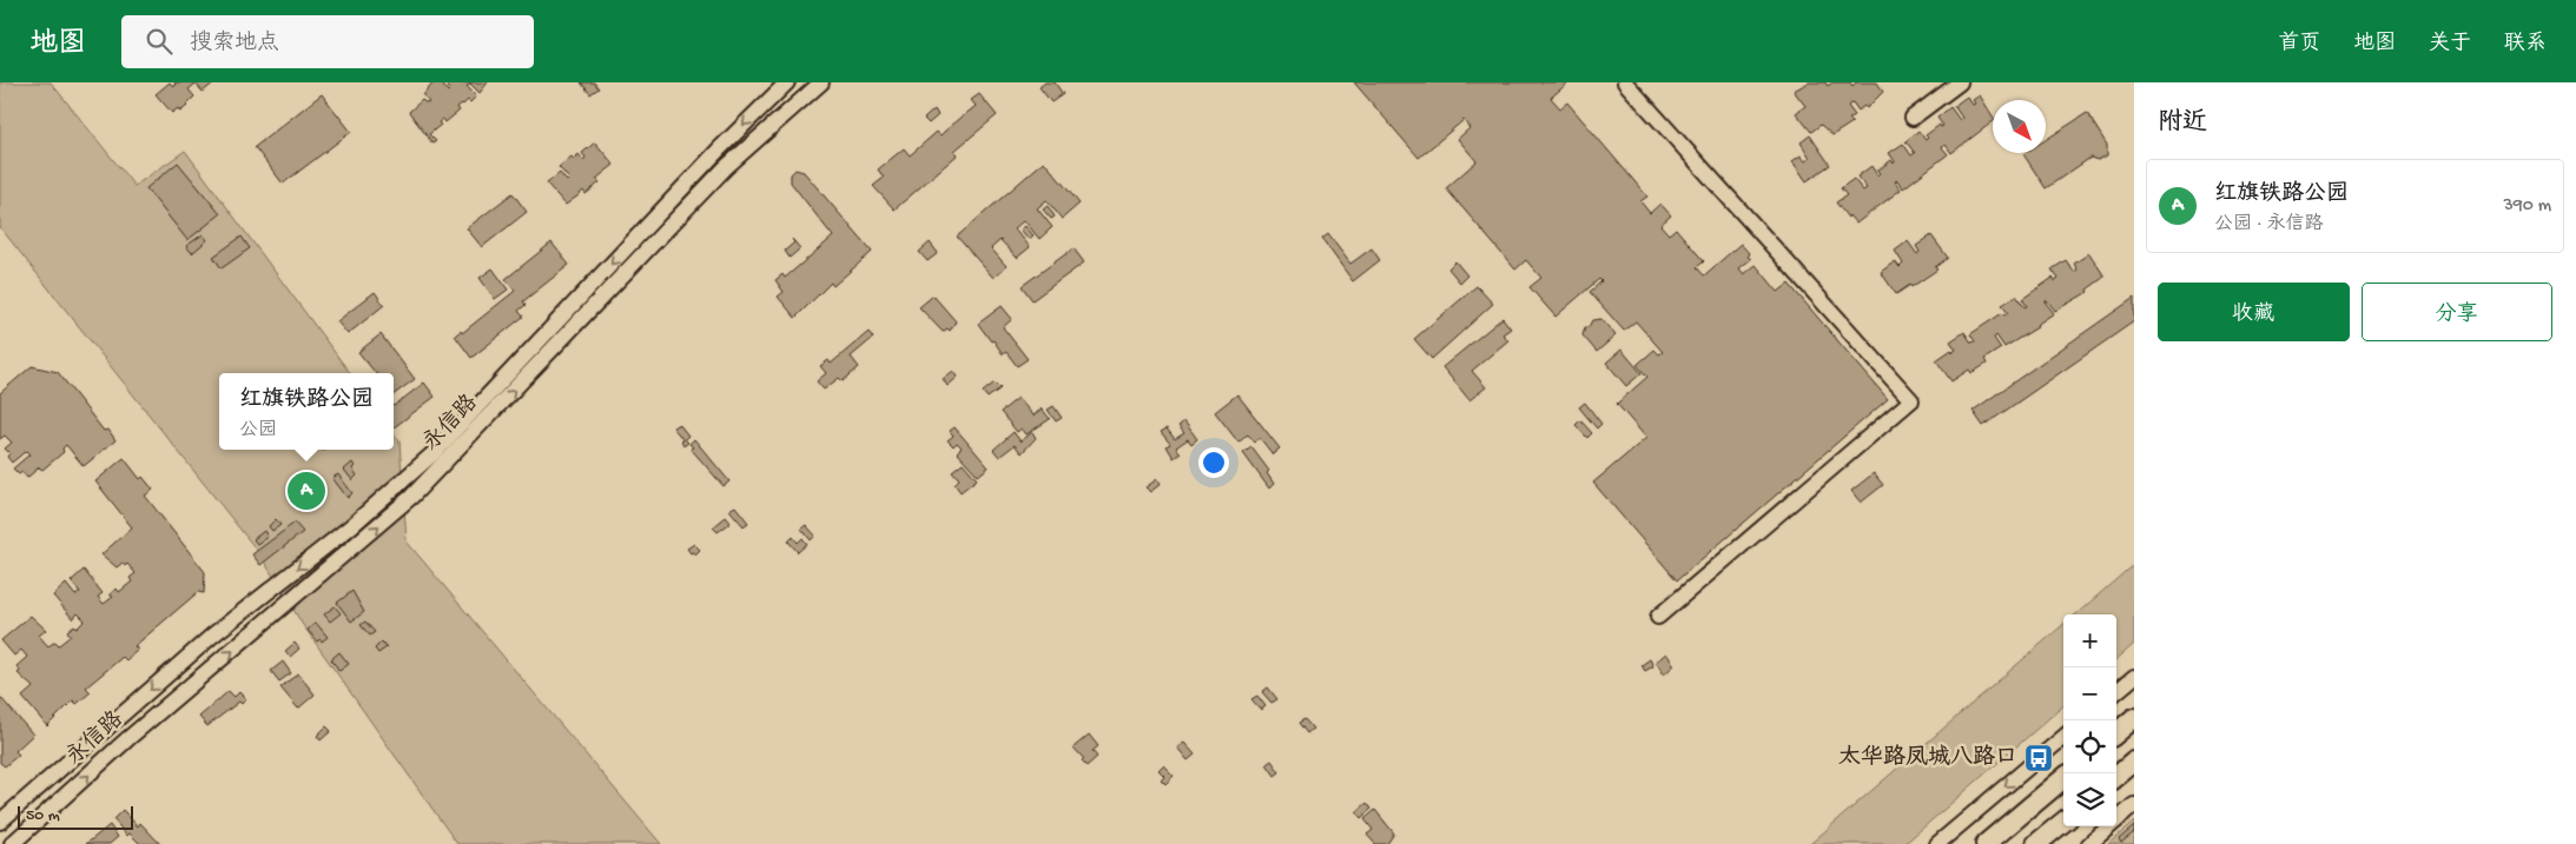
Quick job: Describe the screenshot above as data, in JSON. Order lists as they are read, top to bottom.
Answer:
{
  "streets": {
    "street": ["永信路"]
  },
  "places": {
    "bus stop": ["太华路凤城八路口"]
  },
  "scale_bar": "50 m",
  "north": "bottom right",
  "page": {
    "header": "地图",
    "search": "搜索地点",
    "nav": [
      "首页",
      "地图",
      "关于",
      "联系"
    ],
    "heading": "附近",
    "list": [
      {
        "mark": "A",
        "name": "红旗铁路公园",
        "note": "公园 · 永信路",
        "value": "390 m"
      }
    ],
    "buttons": ["收藏", "分享"],
    "popup": ["红旗铁路公园", "公园"],
    "pins": "A",
    "map_buttons": ["+", "−"],
    "scale": "50 m"
  }
}
